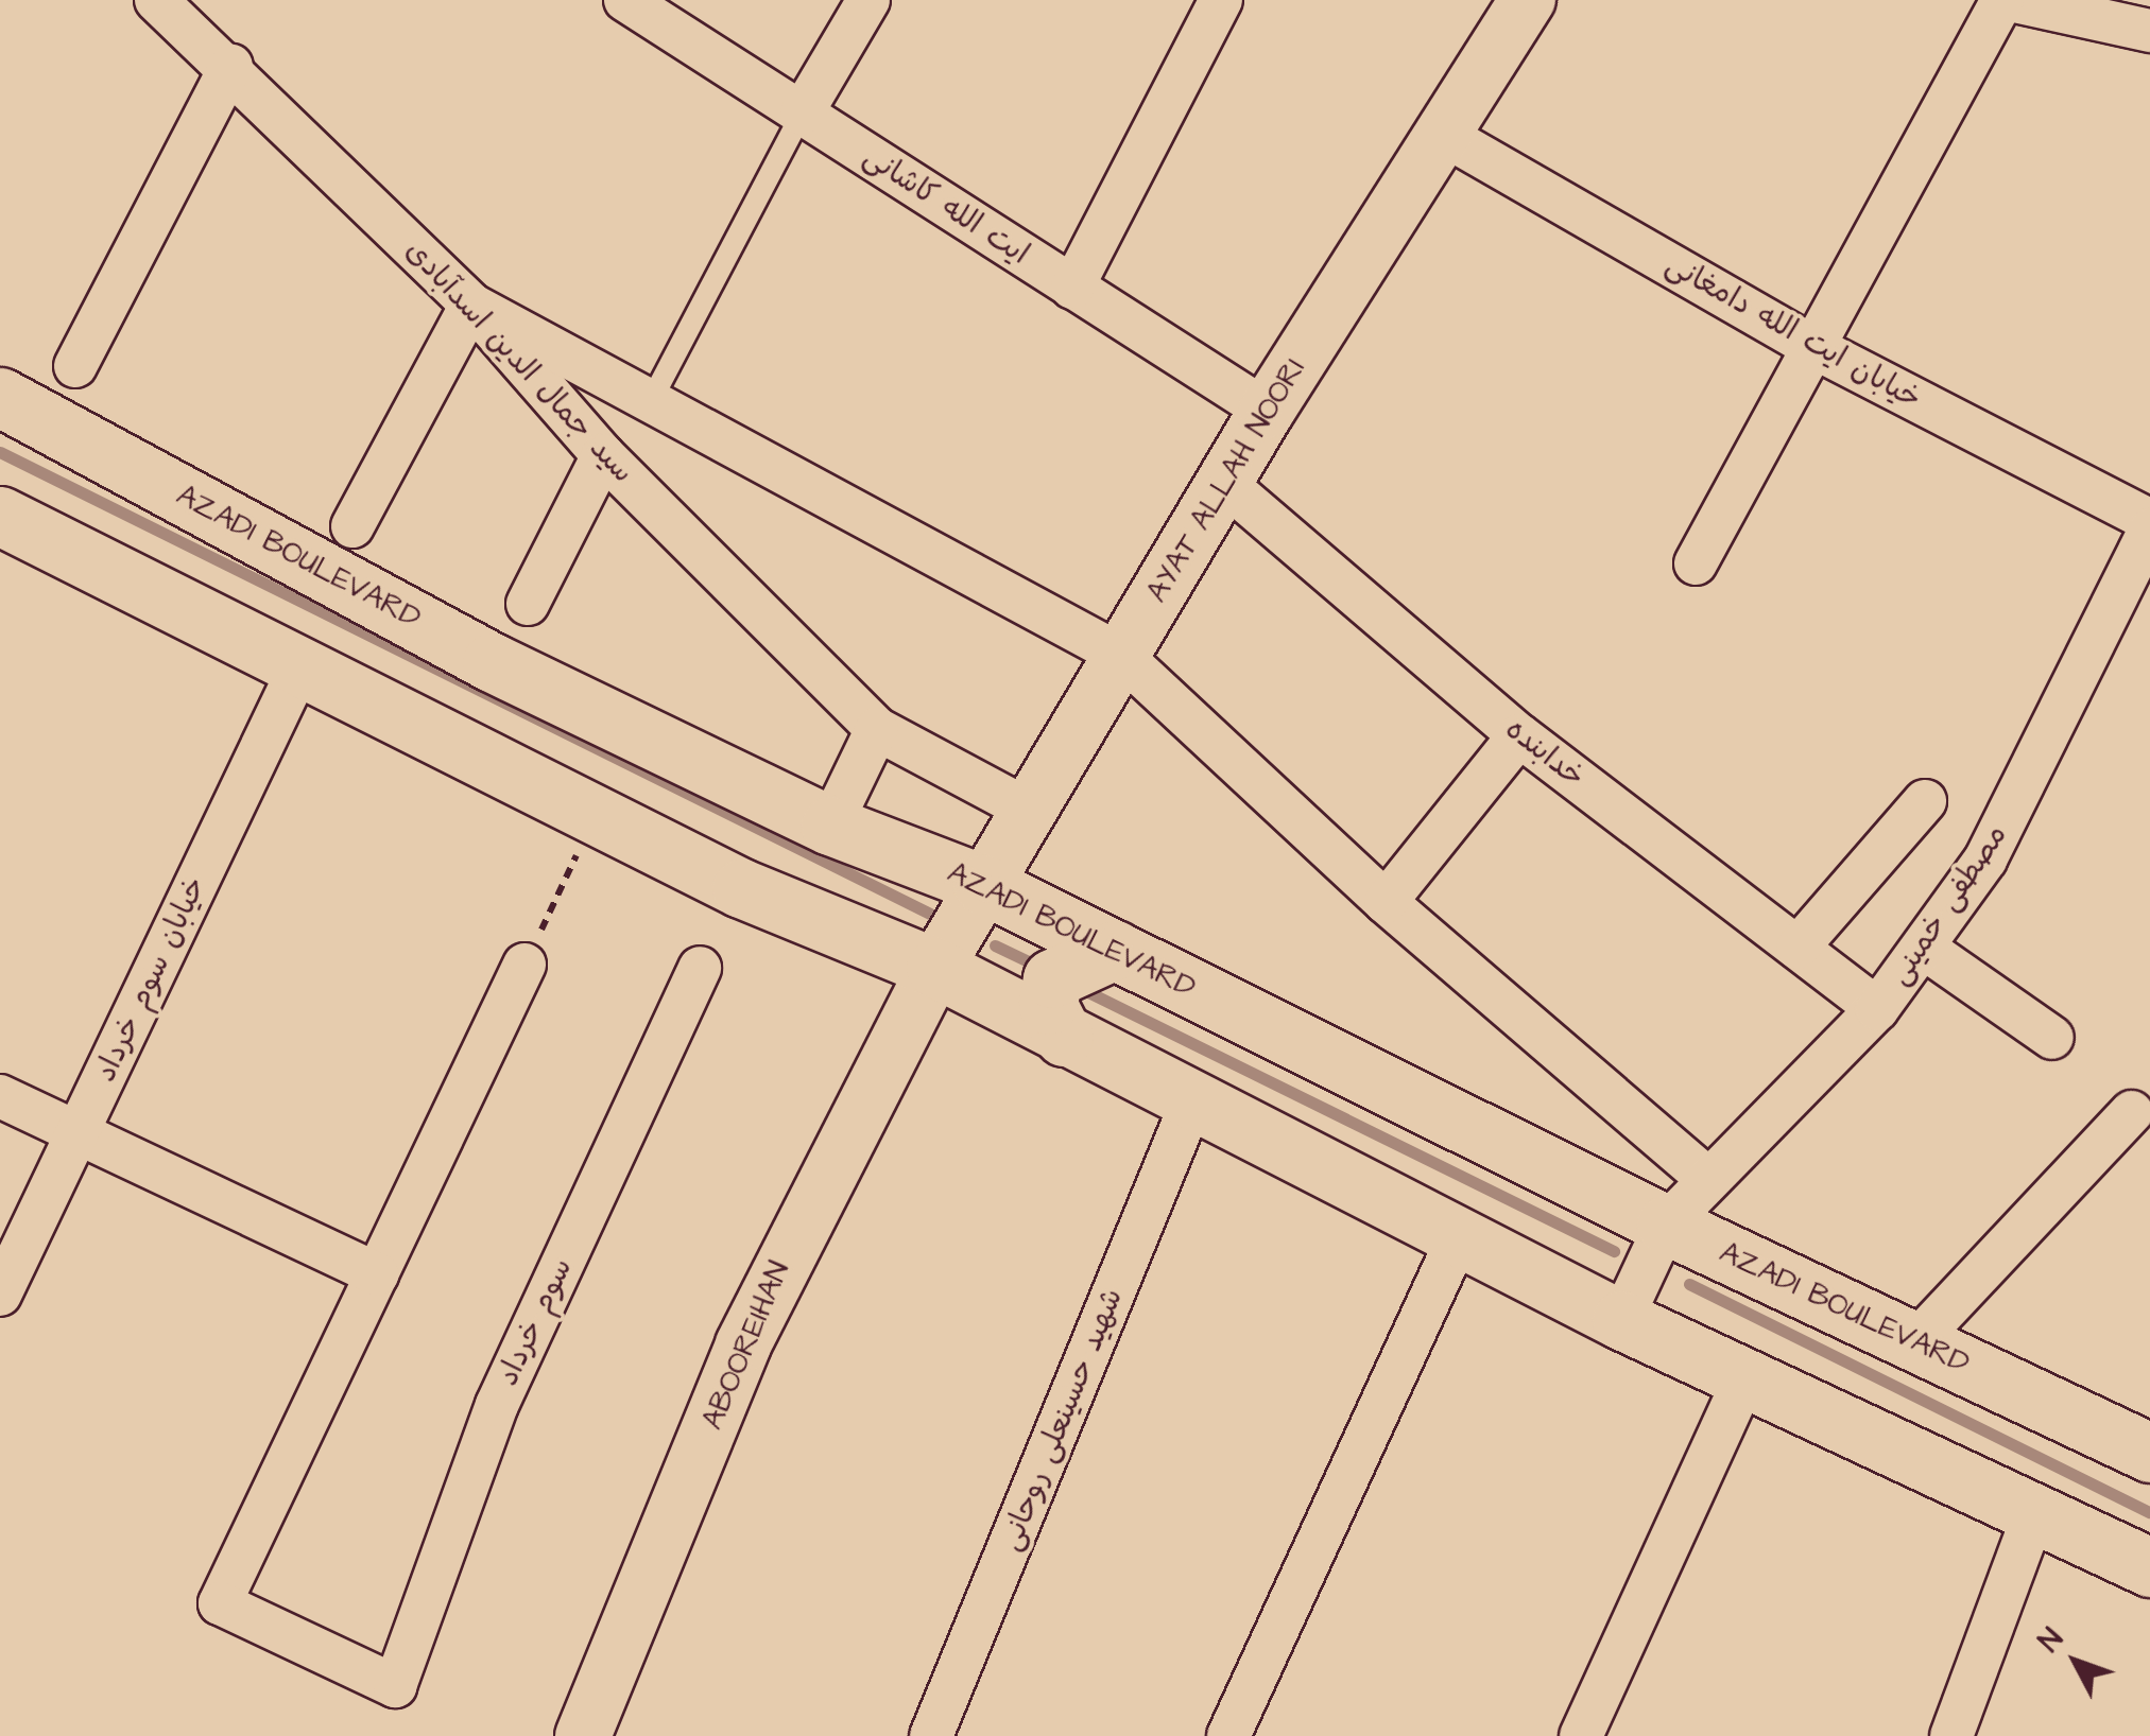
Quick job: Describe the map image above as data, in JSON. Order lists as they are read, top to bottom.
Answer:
{
  "streets": {
    "main road": ["AZADI BOULEVARD"],
    "street": [
      "ایت الله کاشانی",
      "خیابان ایت الله دامغانی",
      "سید جمال الدین اسدآبادی",
      "AYAT ALLAH NOORI",
      "خدابنده",
      "مصطفی خمینی",
      "خیابان سوم خرداد",
      "سوم خرداد",
      "ABOOREIHAN",
      "شهید حسینعلی روحانی"
    ]
  },
  "crossings": [
    ["ایت الله کاشانی", "AYAT ALLAH NOORI"],
    ["خیابان ایت الله دامغانی", "AYAT ALLAH NOORI"],
    ["سید جمال الدین اسدآبادی", "AYAT ALLAH NOORI"],
    ["AYAT ALLAH NOORI", "AZADI BOULEVARD"],
    ["AYAT ALLAH NOORI", "خدابنده"],
    ["AYAT ALLAH NOORI", "ABOOREIHAN"],
    ["AZADI BOULEVARD", "مصطفی خمینی"],
    ["خدابنده", "مصطفی خمینی"]
  ],
  "north": "top left"
}
